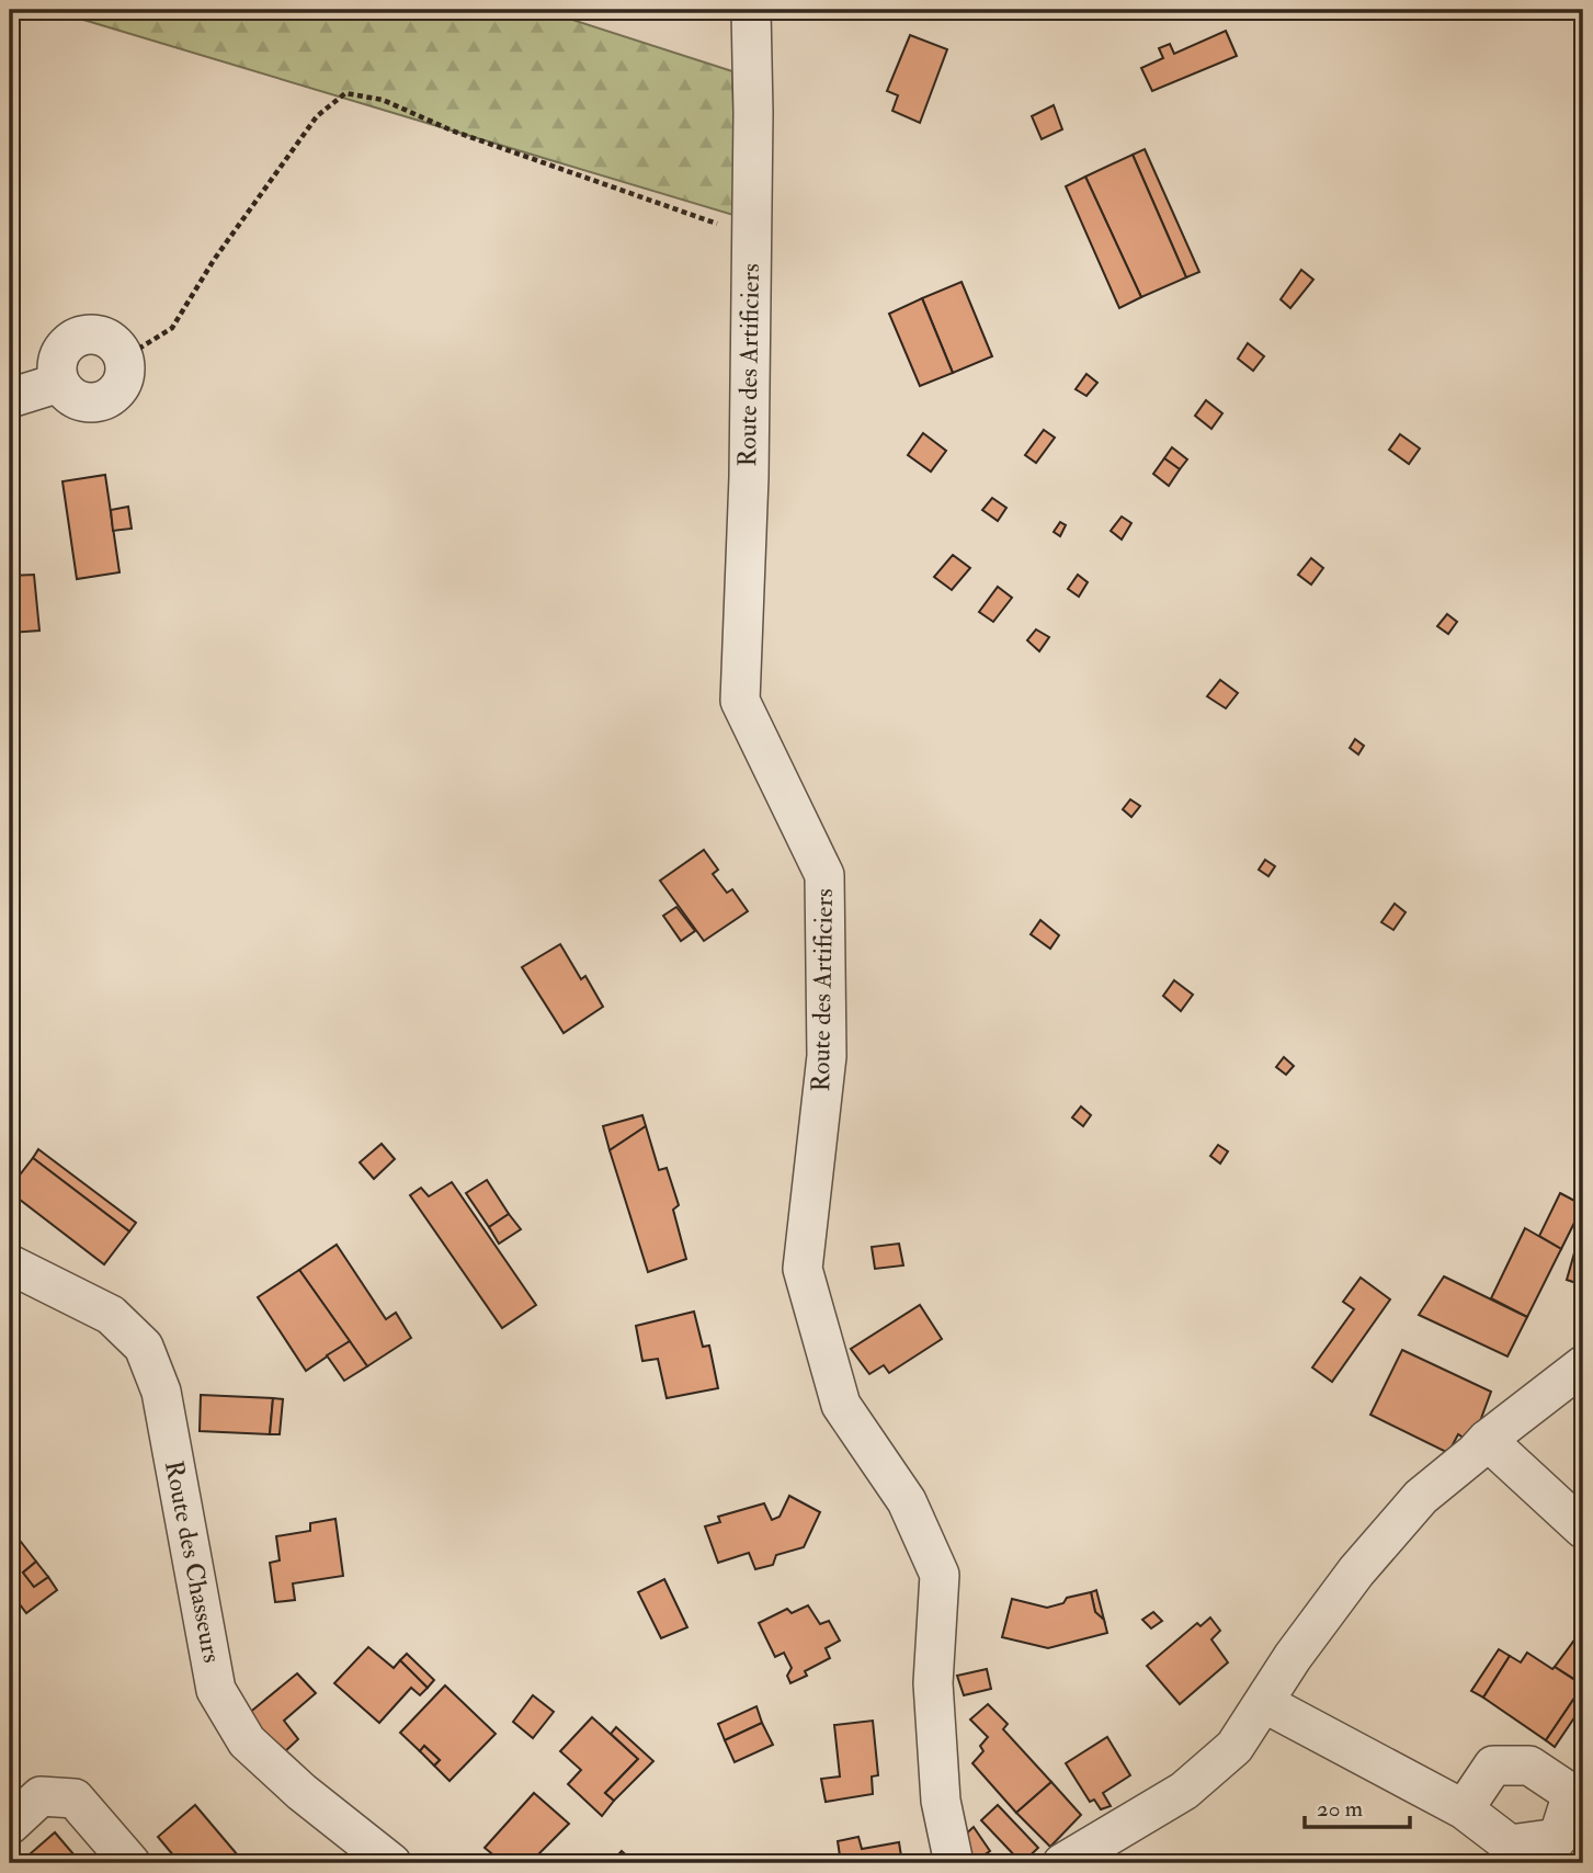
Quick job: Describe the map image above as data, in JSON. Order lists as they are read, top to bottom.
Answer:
{
  "streets": {
    "street": ["Route des Artificiers", "Route des Chasseurs"]
  },
  "scale_bar": "20 m"
}
